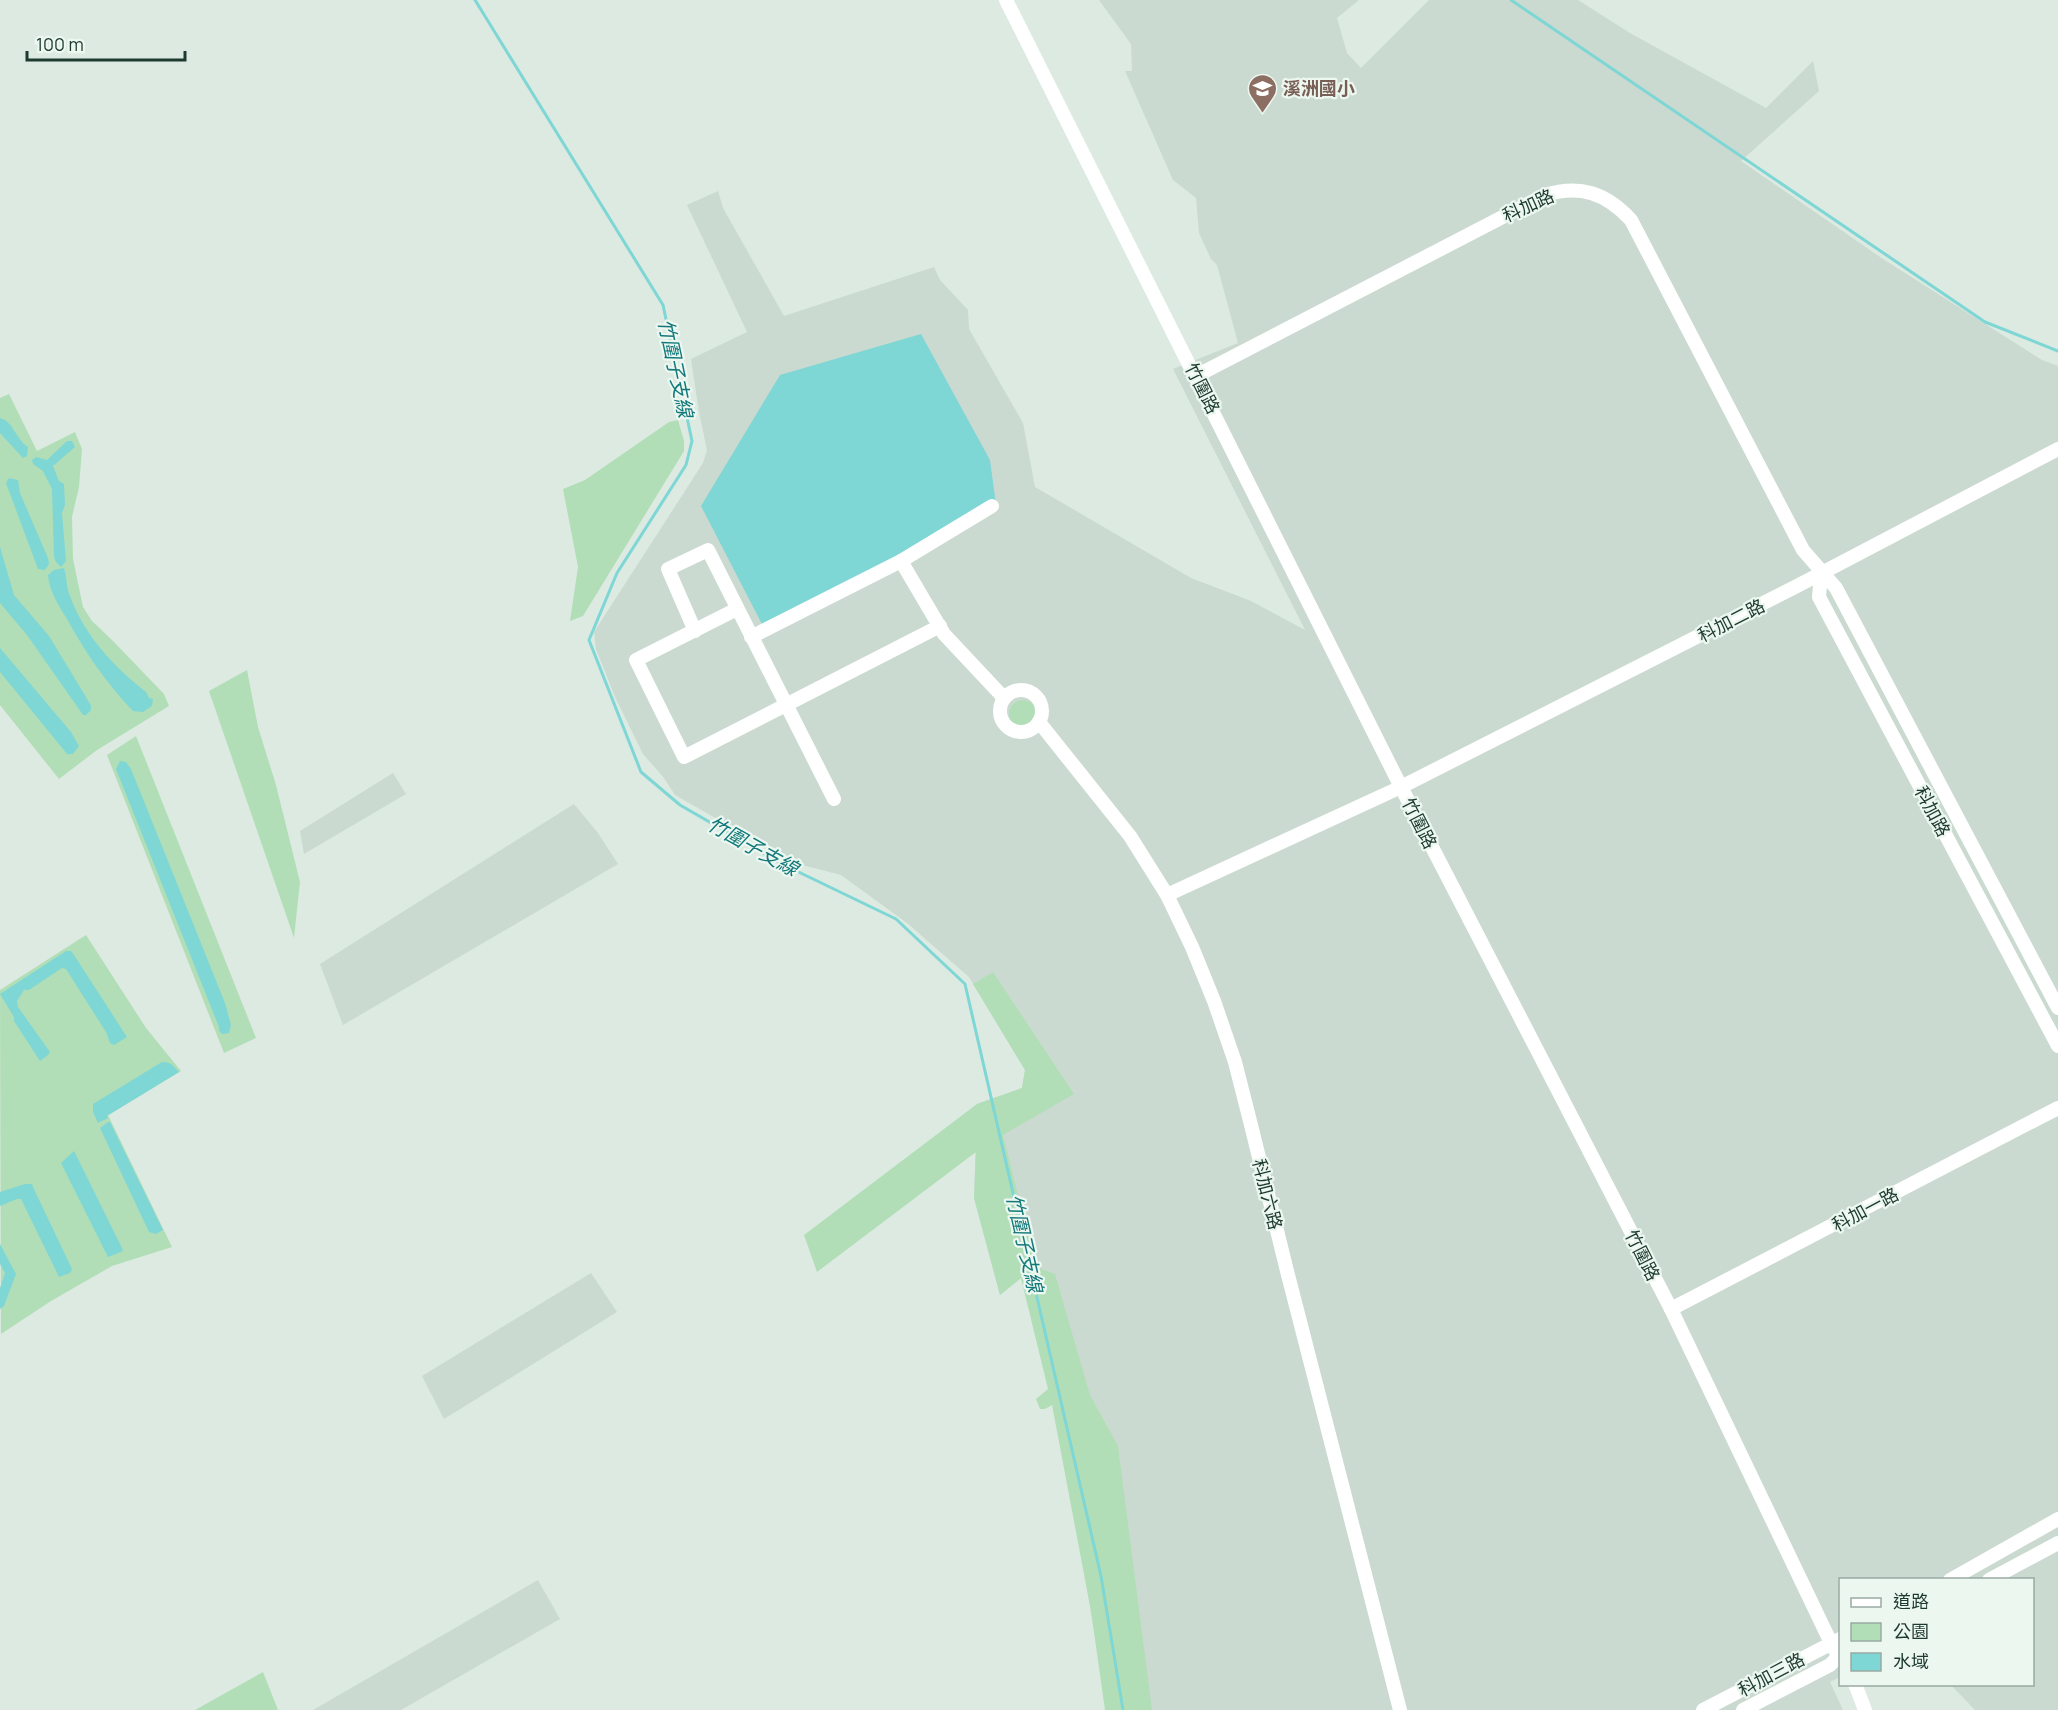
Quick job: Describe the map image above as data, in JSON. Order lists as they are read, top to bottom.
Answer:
{
  "streets": {
    "street": [
      "科加路",
      "竹圍路",
      "科加二路",
      "科加六路",
      "科加一路",
      "科加三路"
    ]
  },
  "crossings": [
    ["科加路", "竹圍路"],
    ["科加路", "科加二路"],
    ["竹圍路", "科加二路"],
    ["竹圍路", "科加一路"],
    ["竹圍路", "科加三路"],
    ["科加二路", "科加六路"]
  ],
  "water": ["竹圍子支線"],
  "places": {
    "school or university": ["溪洲國小"]
  },
  "legend": ["道路", "公園", "水域"],
  "scale_bar": "100 m"
}
